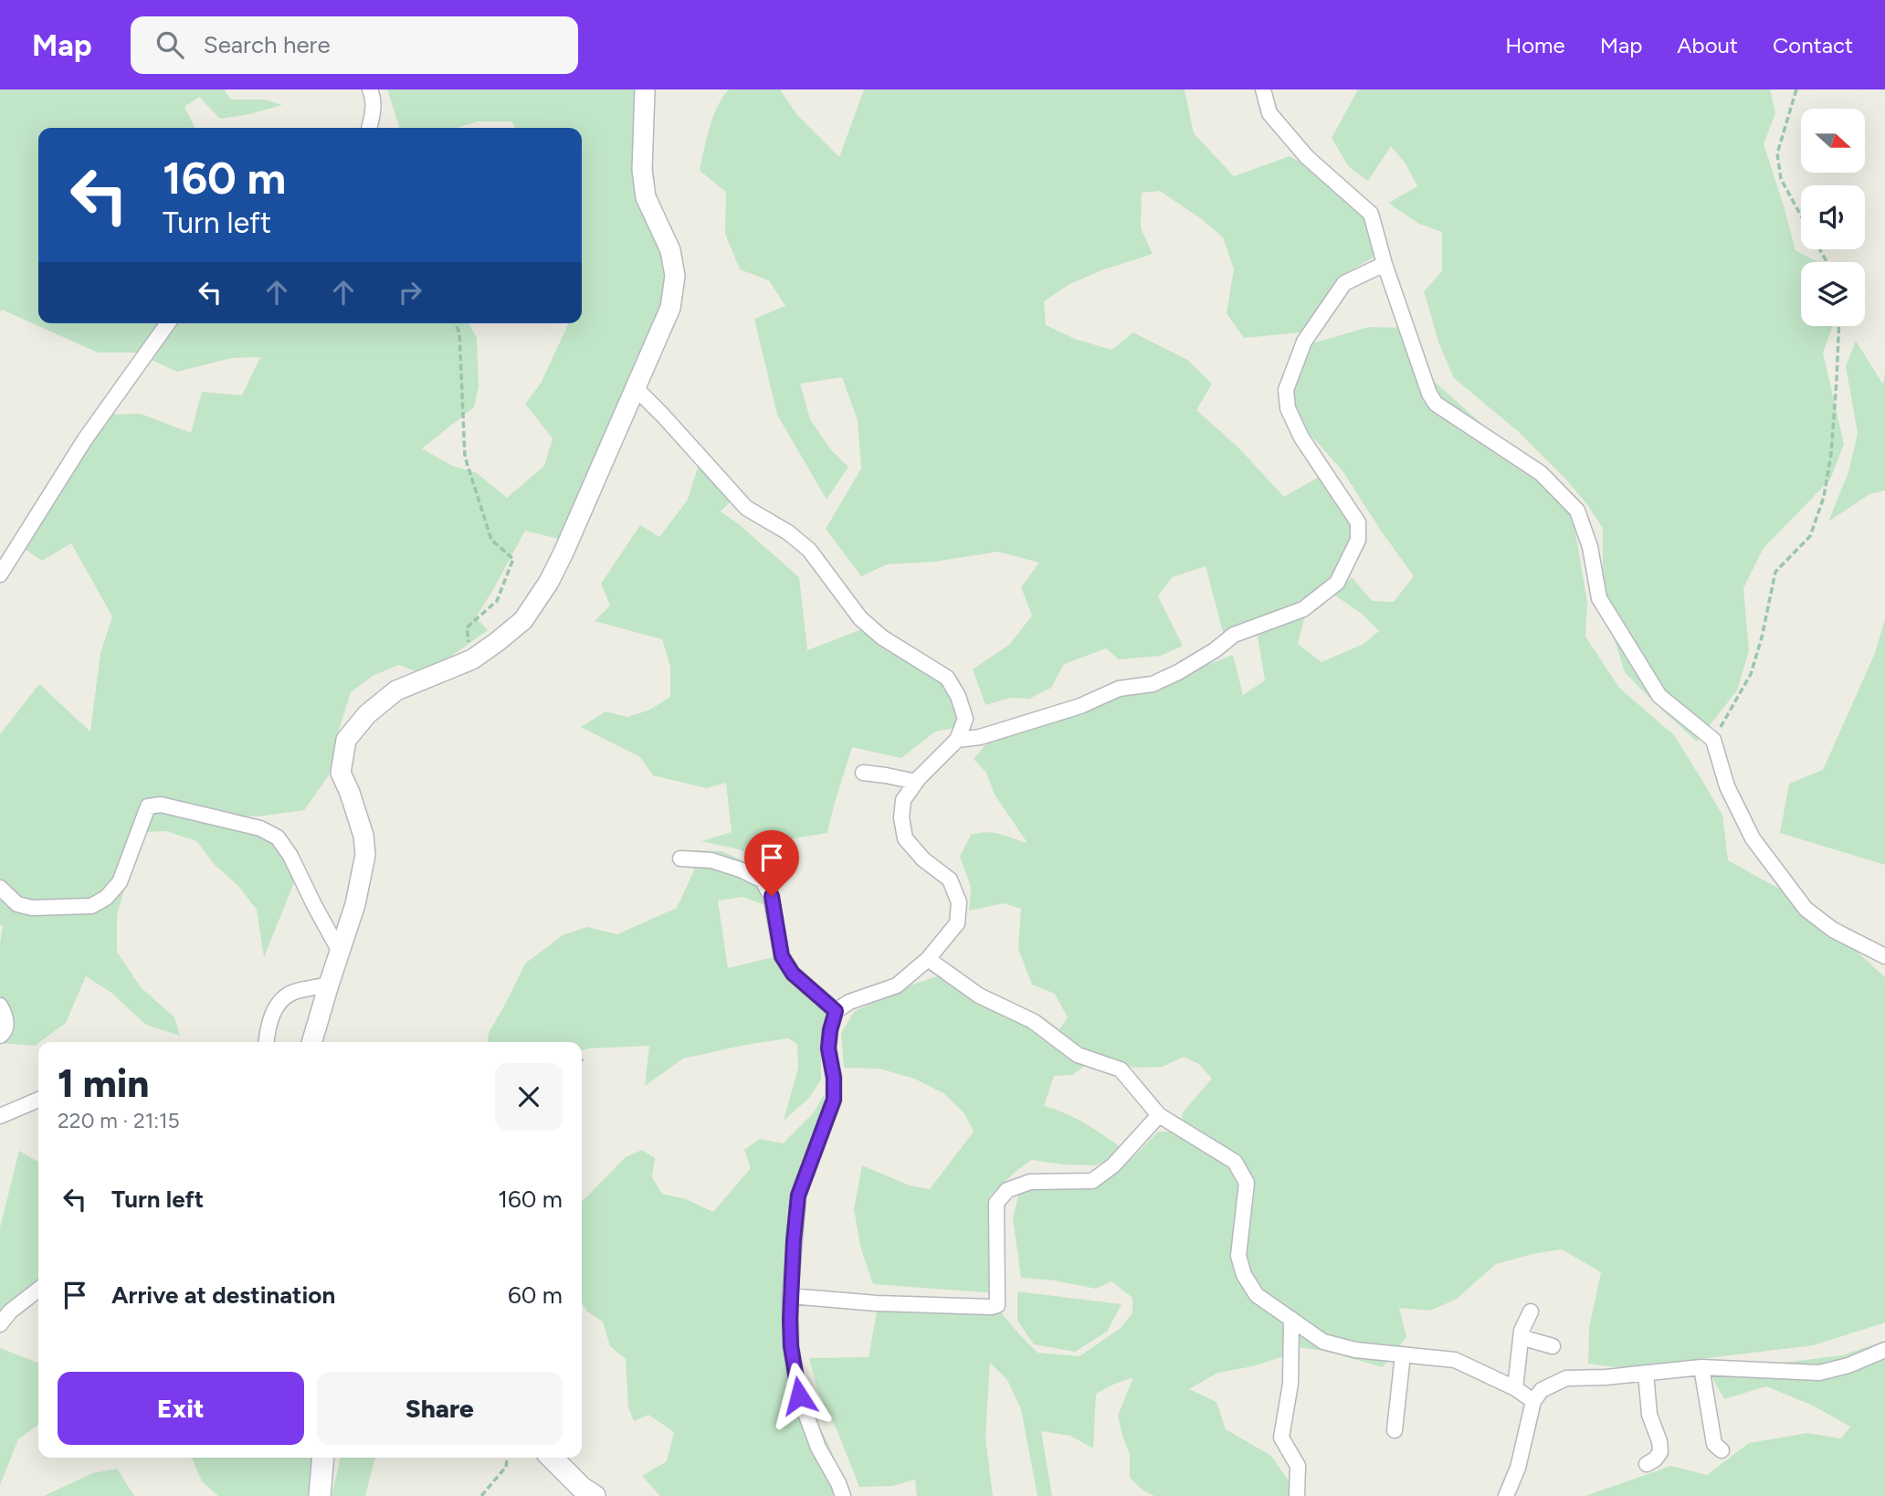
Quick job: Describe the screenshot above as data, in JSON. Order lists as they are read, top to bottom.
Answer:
{
  "north": "right",
  "page": {
    "header": "Map",
    "search": "Search here",
    "nav": [
      "Home",
      "Map",
      "About",
      "Contact"
    ],
    "turn": ["160 m", "Turn left"],
    "heading": ["1 min", "220 m · 21:15"],
    "list": [
      {
        "name": "Turn left",
        "value": "160 m"
      },
      {
        "name": "Arrive at destination",
        "value": "60 m"
      }
    ],
    "buttons": ["Exit", "Share"]
  }
}
